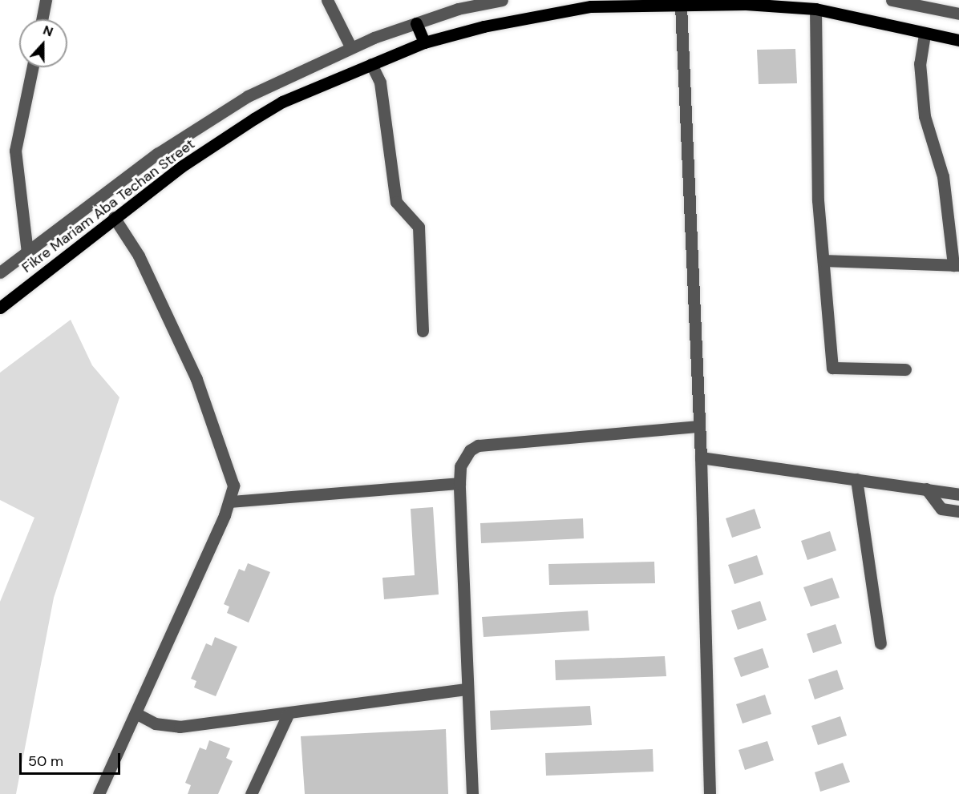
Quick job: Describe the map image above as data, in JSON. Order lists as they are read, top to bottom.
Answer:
{
  "streets": {
    "main road": ["Fikre Mariam Aba Techan Street"]
  },
  "scale_bar": "50 m",
  "north": "top"
}
